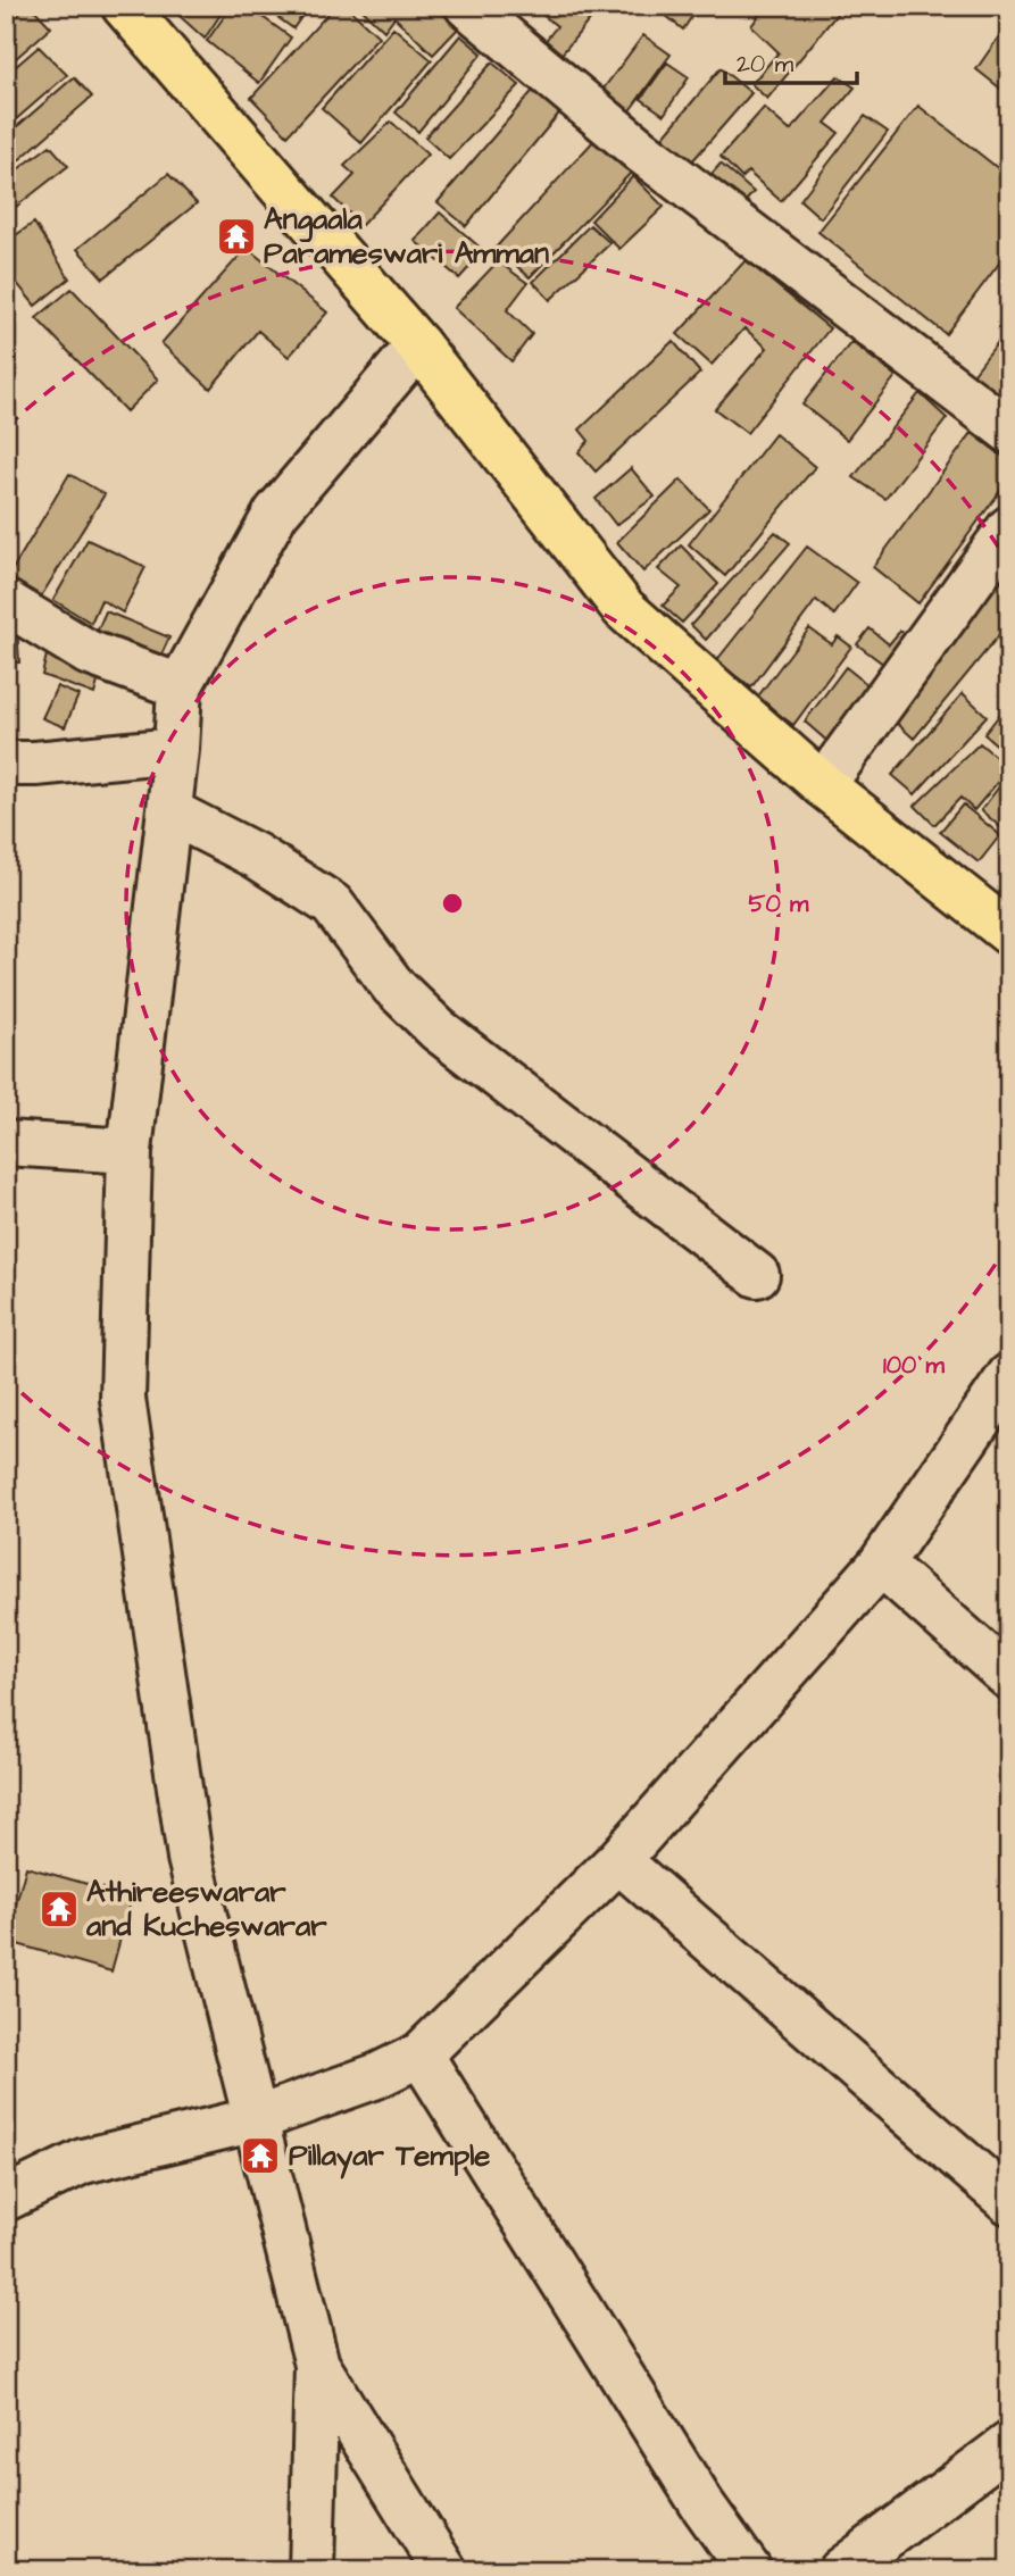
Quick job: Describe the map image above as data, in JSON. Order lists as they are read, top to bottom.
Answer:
{
  "places": {
    "temple": ["Angaala Parameswari Amman", "Athireeswarar and Kucheswarar", "Pillayar Temple"]
  },
  "scale_bar": "20 m",
  "rings": ["50 m", "100 m"]
}
